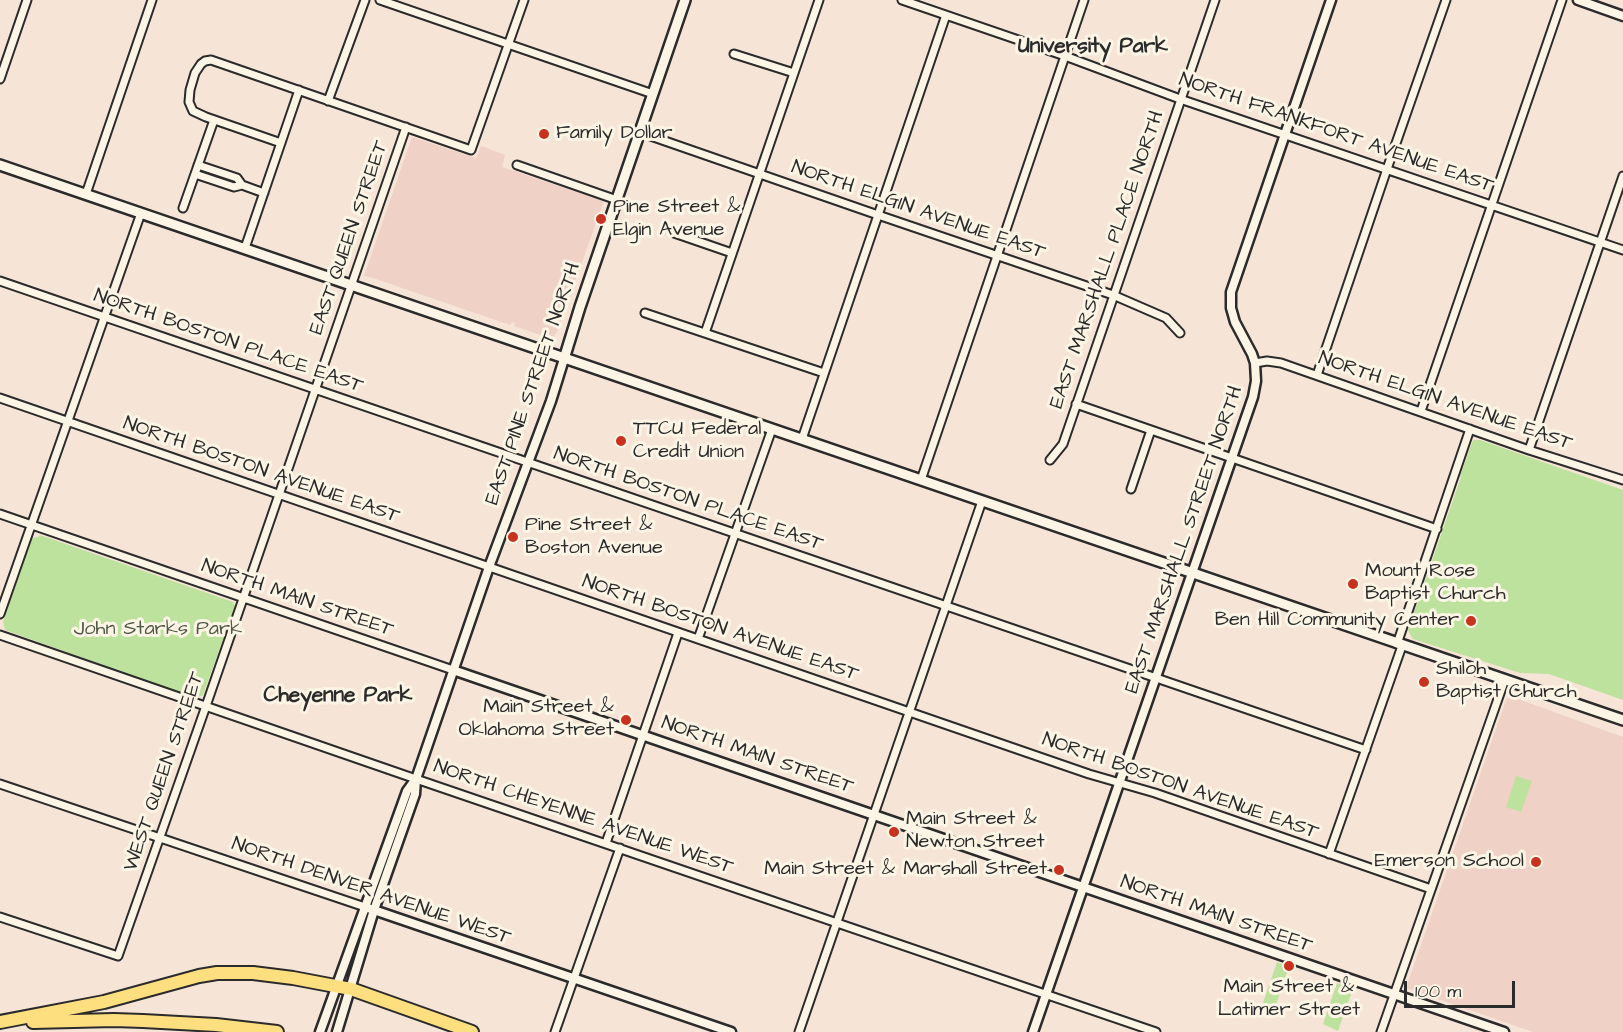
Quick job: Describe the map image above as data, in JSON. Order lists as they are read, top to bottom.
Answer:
{
  "streets": {
    "main road": ["EAST PINE STREET NORTH"],
    "street": [
      "NORTH FRANKFORT AVENUE EAST",
      "NORTH ELGIN AVENUE EAST",
      "EAST QUEEN STREET",
      "EAST MARSHALL PLACE NORTH",
      "NORTH BOSTON PLACE EAST",
      "NORTH BOSTON AVENUE EAST",
      "EAST MARSHALL STREET NORTH",
      "NORTH MAIN STREET",
      "WEST QUEEN STREET",
      "NORTH CHEYENNE AVENUE WEST",
      "NORTH DENVER AVENUE WEST"
    ]
  },
  "crossings": [
    ["NORTH FRANKFORT AVENUE EAST", "EAST MARSHALL PLACE NORTH"],
    ["NORTH FRANKFORT AVENUE EAST", "EAST MARSHALL STREET NORTH"],
    ["NORTH ELGIN AVENUE EAST", "EAST MARSHALL PLACE NORTH"],
    ["NORTH ELGIN AVENUE EAST", "EAST PINE STREET NORTH"],
    ["NORTH ELGIN AVENUE EAST", "EAST MARSHALL STREET NORTH"],
    ["EAST QUEEN STREET", "NORTH BOSTON PLACE EAST"],
    ["EAST QUEEN STREET", "NORTH BOSTON AVENUE EAST"],
    ["EAST QUEEN STREET", "NORTH MAIN STREET"],
    ["EAST QUEEN STREET", "WEST QUEEN STREET"],
    ["NORTH BOSTON PLACE EAST", "EAST PINE STREET NORTH"],
    ["NORTH BOSTON PLACE EAST", "EAST MARSHALL STREET NORTH"],
    ["EAST PINE STREET NORTH", "NORTH BOSTON AVENUE EAST"],
    ["EAST PINE STREET NORTH", "NORTH MAIN STREET"],
    ["EAST PINE STREET NORTH", "NORTH CHEYENNE AVENUE WEST"],
    ["EAST PINE STREET NORTH", "NORTH DENVER AVENUE WEST"],
    ["NORTH BOSTON AVENUE EAST", "EAST MARSHALL STREET NORTH"],
    ["EAST MARSHALL STREET NORTH", "NORTH MAIN STREET"],
    ["EAST MARSHALL STREET NORTH", "NORTH CHEYENNE AVENUE WEST"],
    ["NORTH MAIN STREET", "WEST QUEEN STREET"],
    ["WEST QUEEN STREET", "NORTH CHEYENNE AVENUE WEST"],
    ["WEST QUEEN STREET", "NORTH DENVER AVENUE WEST"]
  ],
  "districts": ["University Park", "Cheyenne Park"],
  "parks": ["John Starks Park"],
  "places": [
    "Family Dollar",
    "Pine Street & Elgin Avenue",
    "TTCU Federal Credit Union",
    "Pine Street & Boston Avenue",
    "Mount Rose Baptist Church",
    "Ben Hill Community Center",
    "Shiloh Baptist Church",
    "Main Street & Oklahoma Street",
    "Main Street & Newton Street",
    "Emerson School",
    "Main Street & Marshall Street",
    "Main Street & Latimer Street"
  ],
  "scale_bar": "100 m"
}
